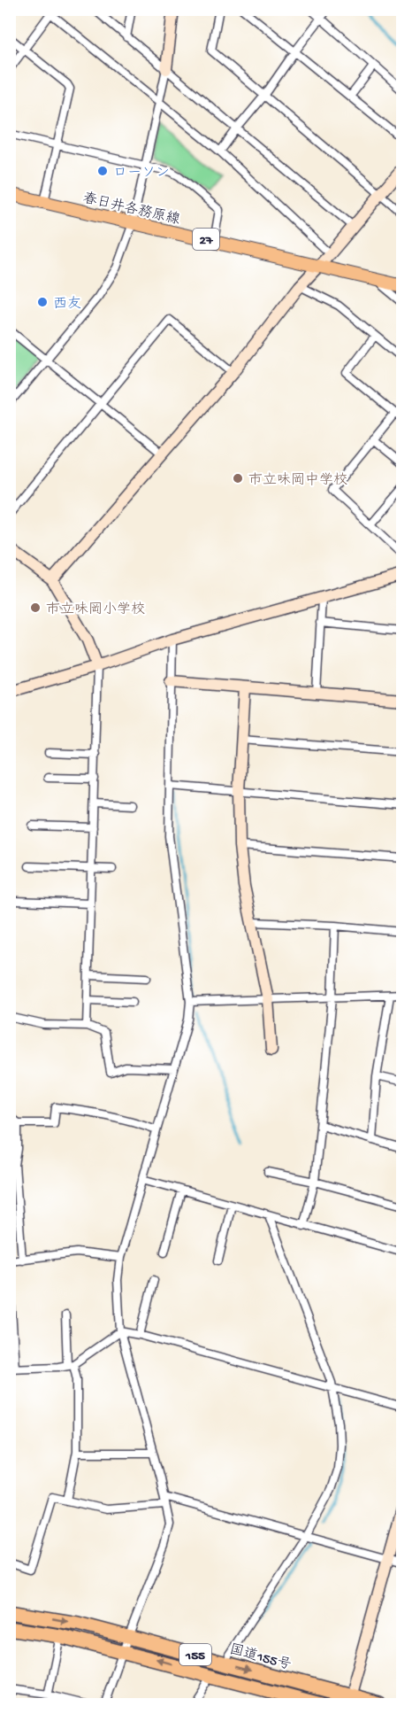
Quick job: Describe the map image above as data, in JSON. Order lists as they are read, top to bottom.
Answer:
{
  "streets": {
    "highway": ["155", "国道155号"],
    "main road": ["春日井各務原線", "27"]
  },
  "places": [
    "ローソン",
    "西友",
    "市立味岡中学校",
    "市立味岡小学校"
  ]
}
